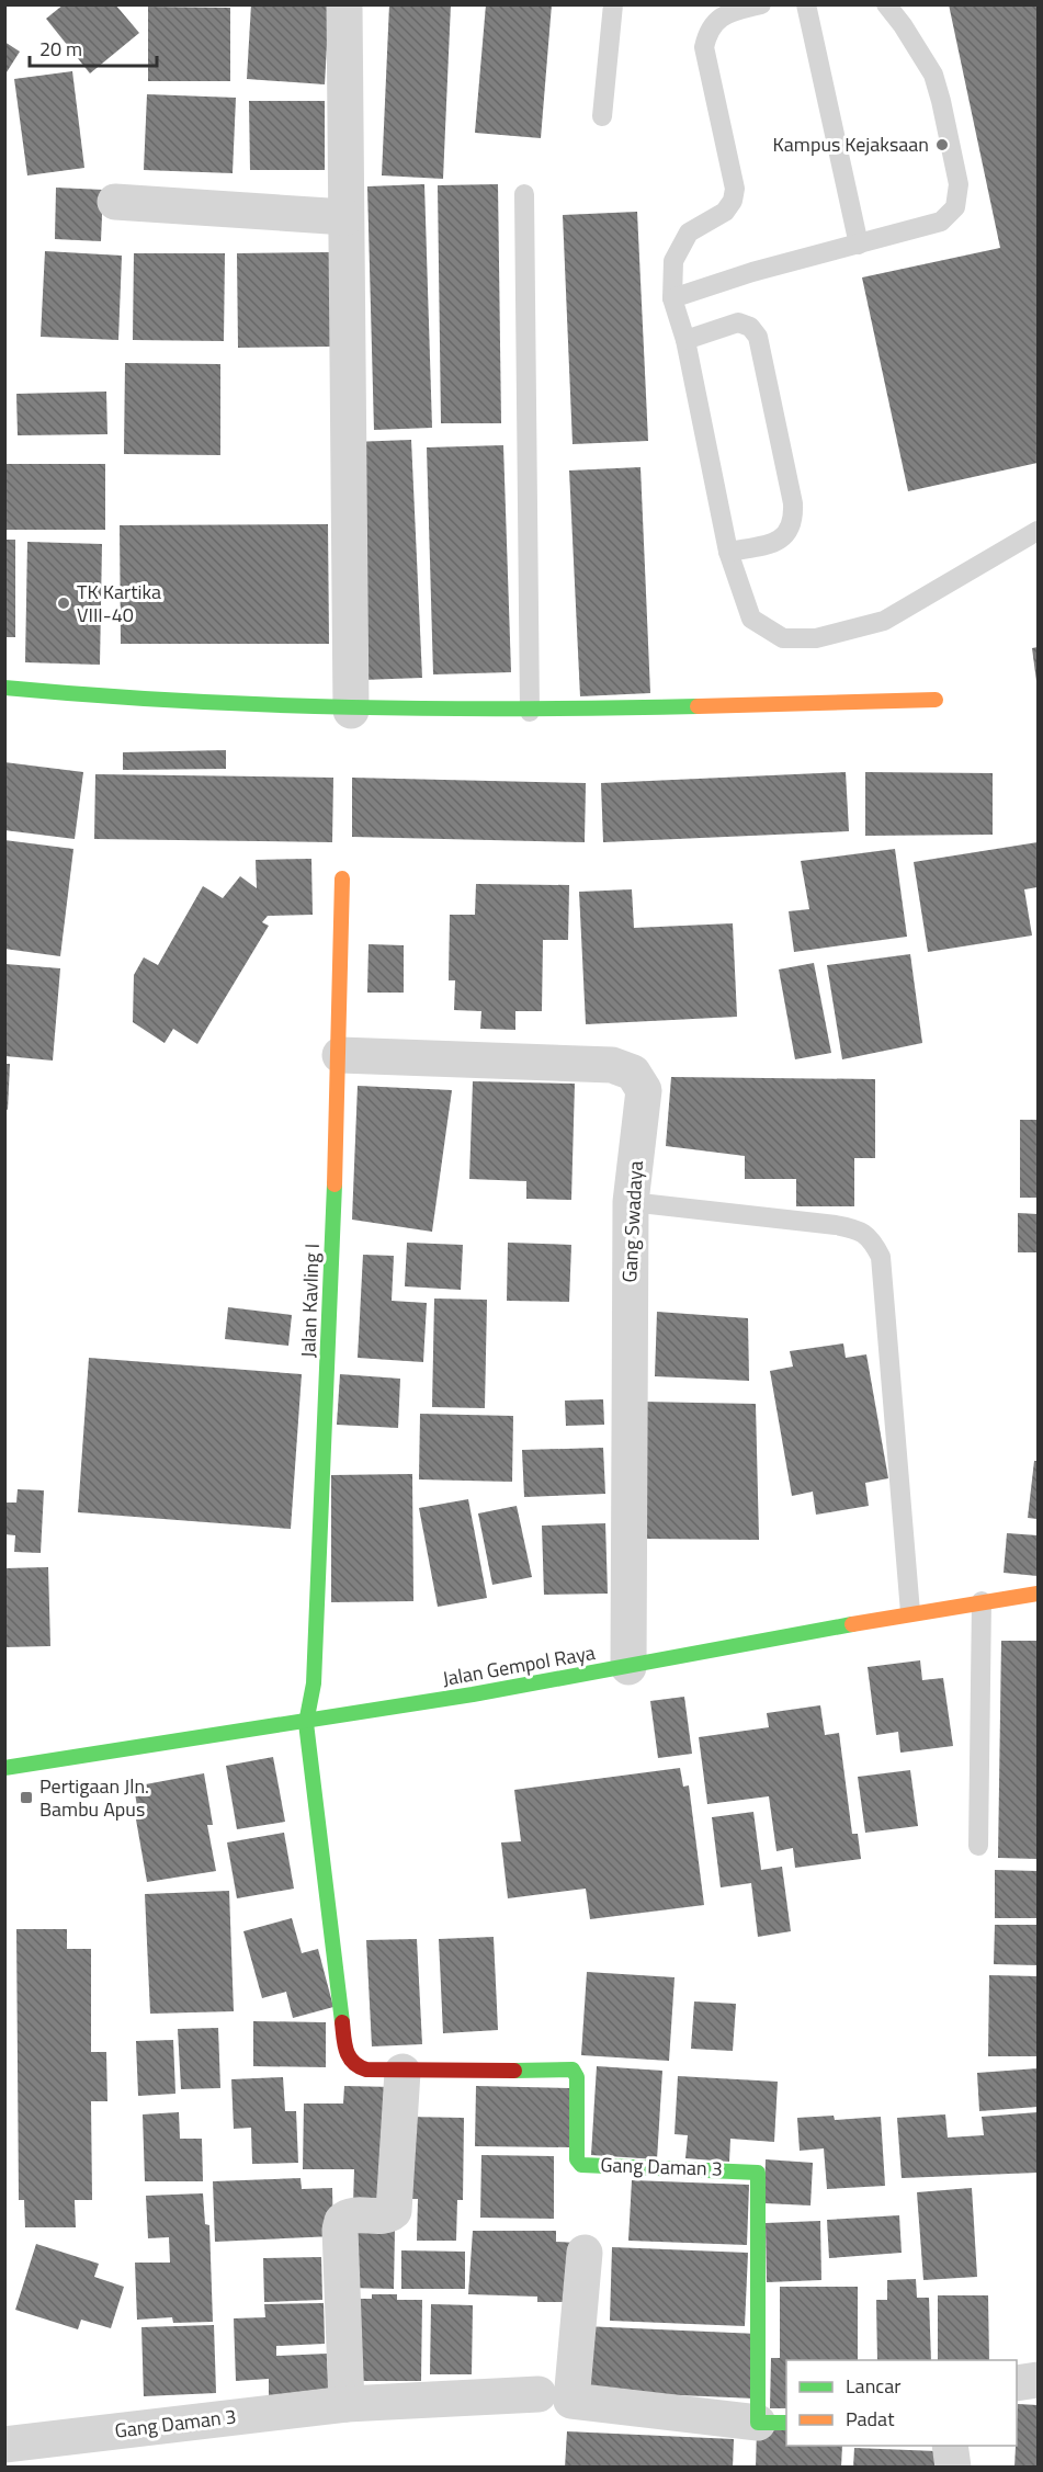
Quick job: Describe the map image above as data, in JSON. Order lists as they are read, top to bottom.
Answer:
{
  "streets": {
    "street": [
      "Gang Swadaya",
      "Jalan Kavling I",
      "Jalan Gempol Raya",
      "Gang Daman 3"
    ]
  },
  "crossings": [
    ["Gang Swadaya", "Jalan Kavling I"],
    ["Gang Swadaya", "Jalan Gempol Raya"],
    ["Jalan Kavling I", "Jalan Gempol Raya"],
    ["Jalan Kavling I", "Gang Daman 3"],
    ["Jalan Gempol Raya", "Gang Daman 3"]
  ],
  "places": {
    "other": ["Kampus Kejaksaan", "TK Kartika VIII-40"],
    "transit": ["Pertigaan Jln. Bambu Apus"]
  },
  "legend": ["Lancar", "Padat"],
  "scale_bar": "20 m"
}
